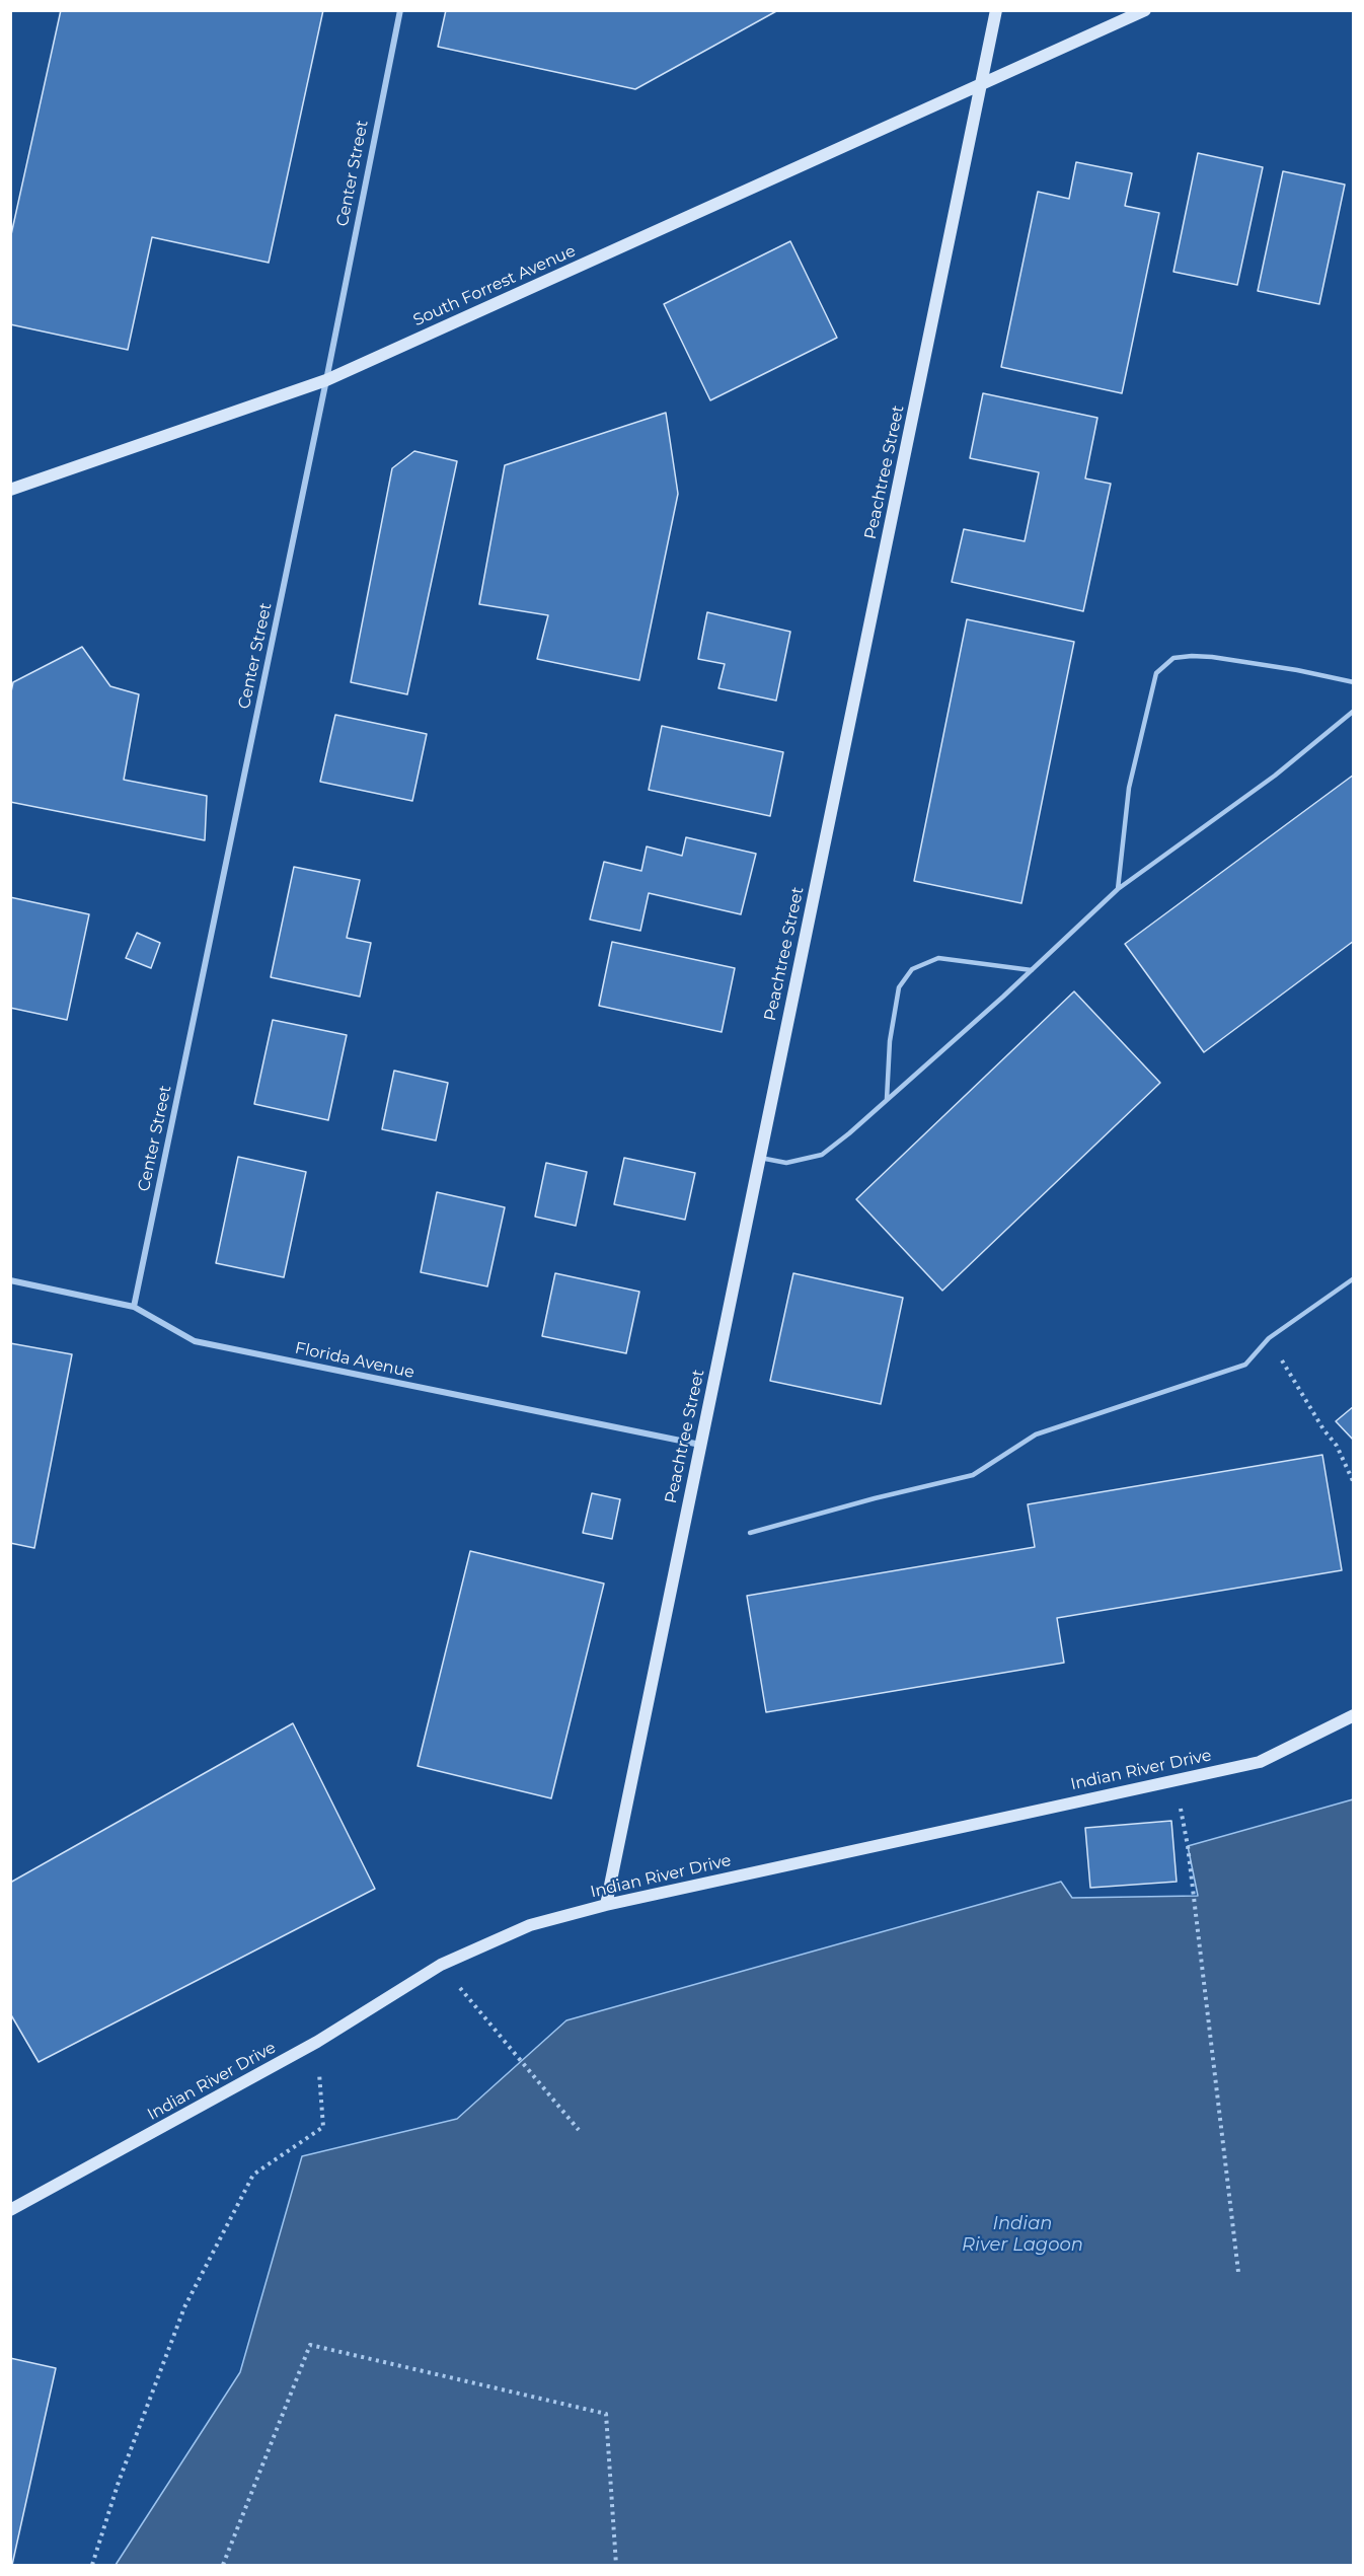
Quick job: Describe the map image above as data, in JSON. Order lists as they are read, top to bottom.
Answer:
{
  "streets": {
    "street": [
      "Center Street",
      "South Forrest Avenue",
      "Peachtree Street",
      "Florida Avenue",
      "Indian River Drive"
    ]
  },
  "crossings": [
    ["Center Street", "South Forrest Avenue"],
    ["Center Street", "Florida Avenue"],
    ["South Forrest Avenue", "Peachtree Street"],
    ["Peachtree Street", "Florida Avenue"],
    ["Peachtree Street", "Indian River Drive"]
  ],
  "water": ["Indian River Lagoon"]
}
